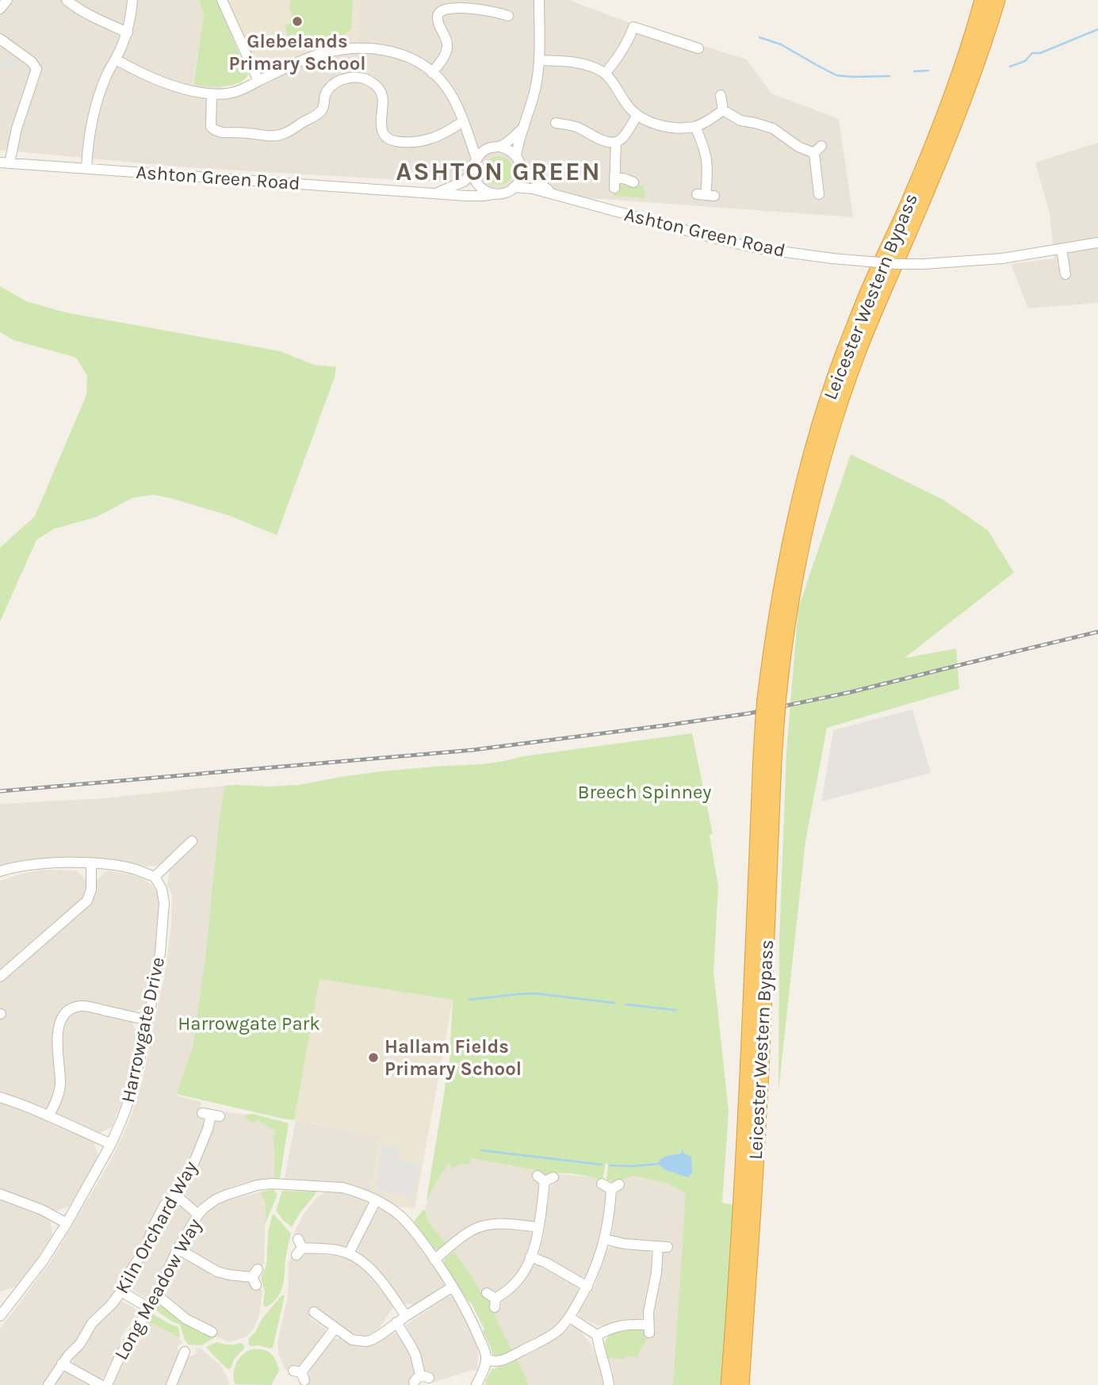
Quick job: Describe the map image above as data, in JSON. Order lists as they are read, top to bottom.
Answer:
{
  "streets": {
    "highway": ["Leicester Western Bypass"],
    "street": [
      "Ashton Green Road",
      "Harrowgate Drive",
      "Kiln Orchard Way",
      "Long Meadow Way"
    ]
  },
  "districts": ["ASHTON GREEN"],
  "parks": ["Breech Spinney", "Harrowgate Park"],
  "places": ["Glebelands Primary School", "Hallam Fields Primary School"]
}
